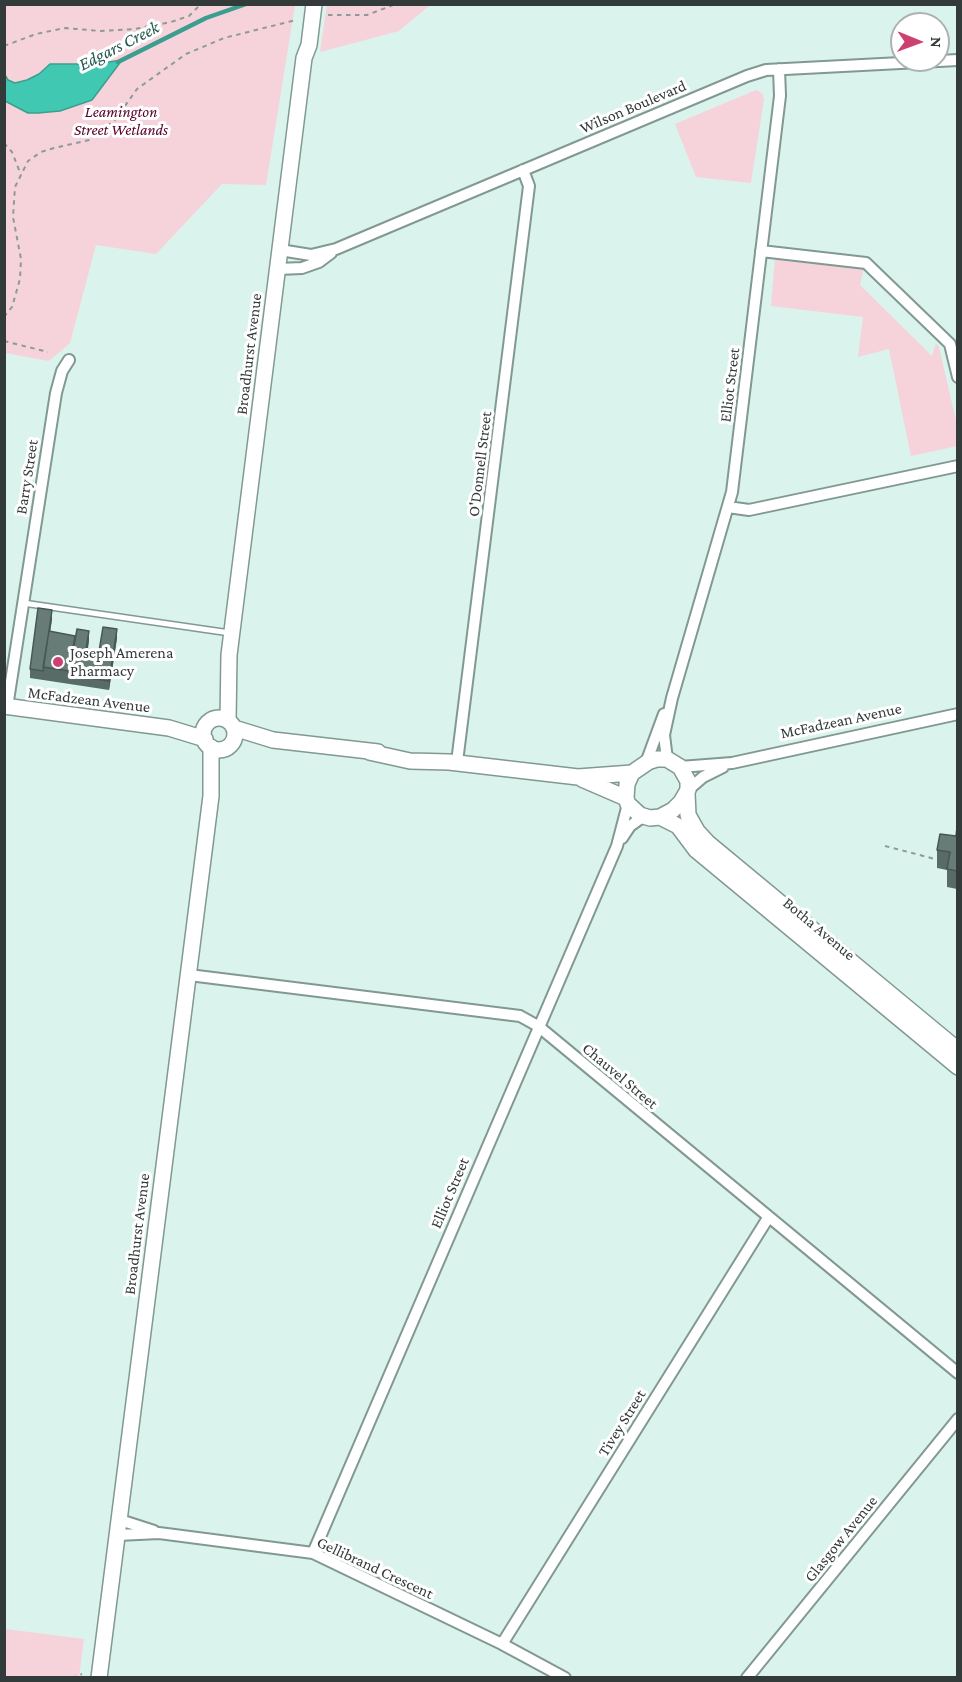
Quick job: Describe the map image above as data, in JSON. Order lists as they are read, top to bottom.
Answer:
{
  "streets": {
    "street": [
      "Wilson Boulevard",
      "Broadhurst Avenue",
      "Elliot Street",
      "O'Donnell Street",
      "Barry Street",
      "McFadzean Avenue",
      "Botha Avenue",
      "Chauvel Street",
      "Tivey Street",
      "Glasgow Avenue",
      "Gellibrand Crescent"
    ]
  },
  "crossings": [
    ["Wilson Boulevard", "Broadhurst Avenue"],
    ["Wilson Boulevard", "Elliot Street"],
    ["Wilson Boulevard", "O'Donnell Street"],
    ["Broadhurst Avenue", "McFadzean Avenue"],
    ["Broadhurst Avenue", "Chauvel Street"],
    ["Broadhurst Avenue", "Gellibrand Crescent"],
    ["Elliot Street", "McFadzean Avenue"],
    ["Elliot Street", "Botha Avenue"],
    ["Elliot Street", "Chauvel Street"],
    ["Elliot Street", "Gellibrand Crescent"],
    ["O'Donnell Street", "McFadzean Avenue"],
    ["Barry Street", "McFadzean Avenue"],
    ["McFadzean Avenue", "Botha Avenue"],
    ["Chauvel Street", "Tivey Street"],
    ["Tivey Street", "Gellibrand Crescent"]
  ],
  "water": ["Edgars Creek"],
  "parks": ["Leamington Street Wetlands"],
  "places": ["Joseph Amerena Pharmacy"],
  "north": "right"
}
